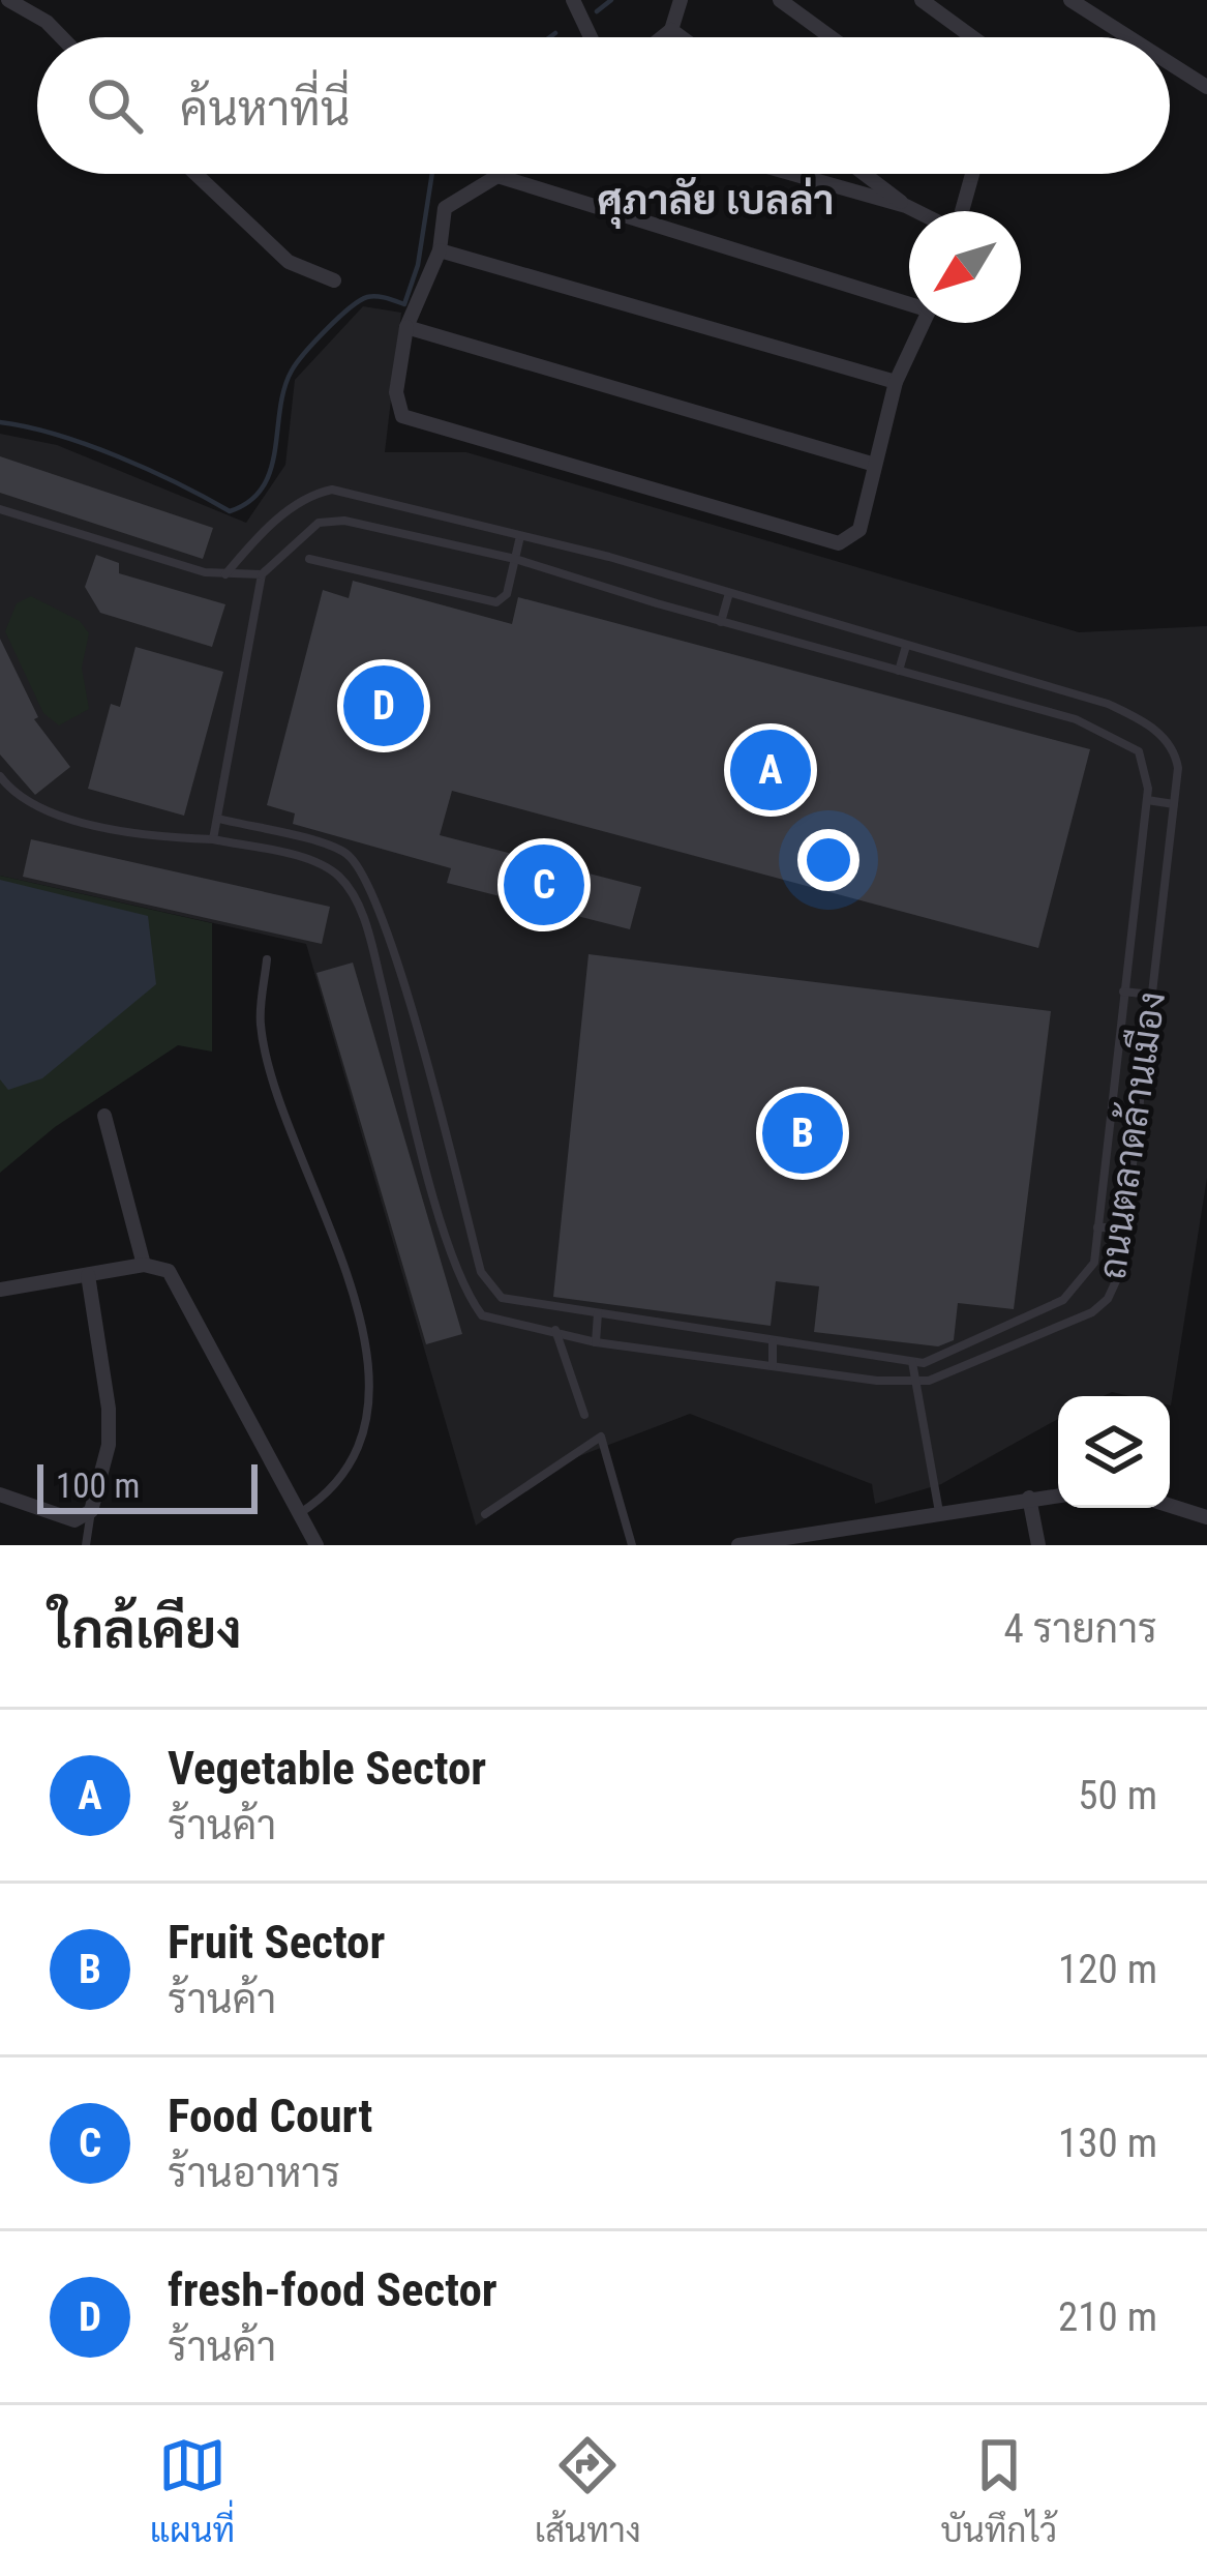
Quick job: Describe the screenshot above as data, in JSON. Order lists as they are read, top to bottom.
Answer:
{
  "streets": {
    "lane": ["ถนนตลาดล้านเมือง"]
  },
  "districts": ["ศุภาลัย เบลล่า"],
  "scale_bar": "100 m",
  "north": "bottom left",
  "page": {
    "search": "ค้นหาที่นี่",
    "pins": [
      "D",
      "A",
      "C",
      "B"
    ],
    "scale": "100 m",
    "heading": ["ใกล้เคียง", "4 รายการ"],
    "list": [
      {
        "mark": "A",
        "name": "Vegetable Sector",
        "note": "ร้านค้า",
        "value": "50 m"
      },
      {
        "mark": "B",
        "name": "Fruit Sector",
        "note": "ร้านค้า",
        "value": "120 m"
      },
      {
        "mark": "C",
        "name": "Food Court",
        "note": "ร้านอาหาร",
        "value": "130 m"
      },
      {
        "mark": "D",
        "name": "fresh-food Sector",
        "note": "ร้านค้า",
        "value": "210 m"
      }
    ],
    "nav": ["แผนที่", "เส้นทาง", "บันทึกไว้"]
  }
}
